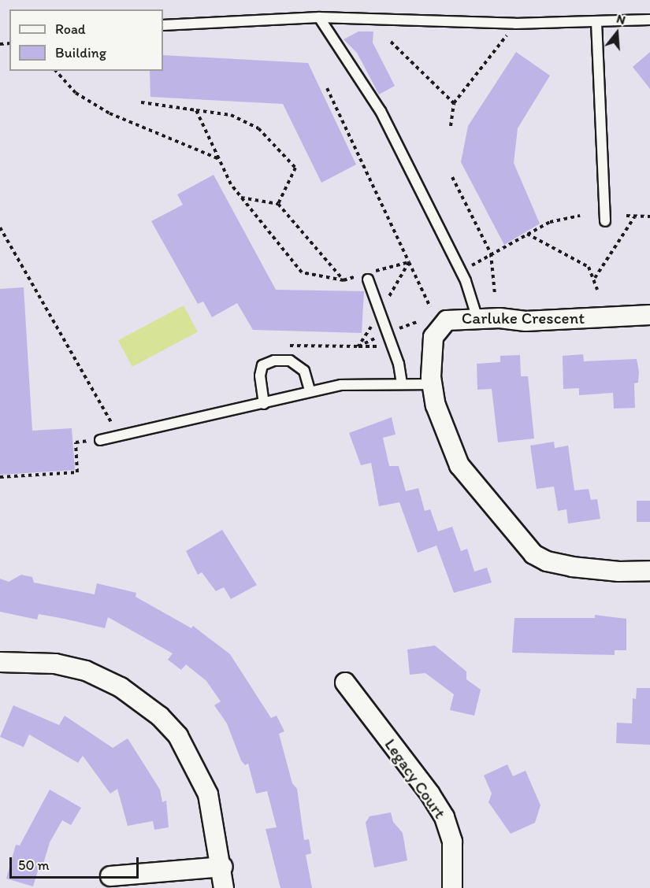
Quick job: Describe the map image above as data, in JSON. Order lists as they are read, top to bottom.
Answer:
{
  "streets": {
    "street": ["Carluke Crescent", "Legacy Court"]
  },
  "legend": ["Road", "Building"],
  "scale_bar": "50 m",
  "north": "top"
}
